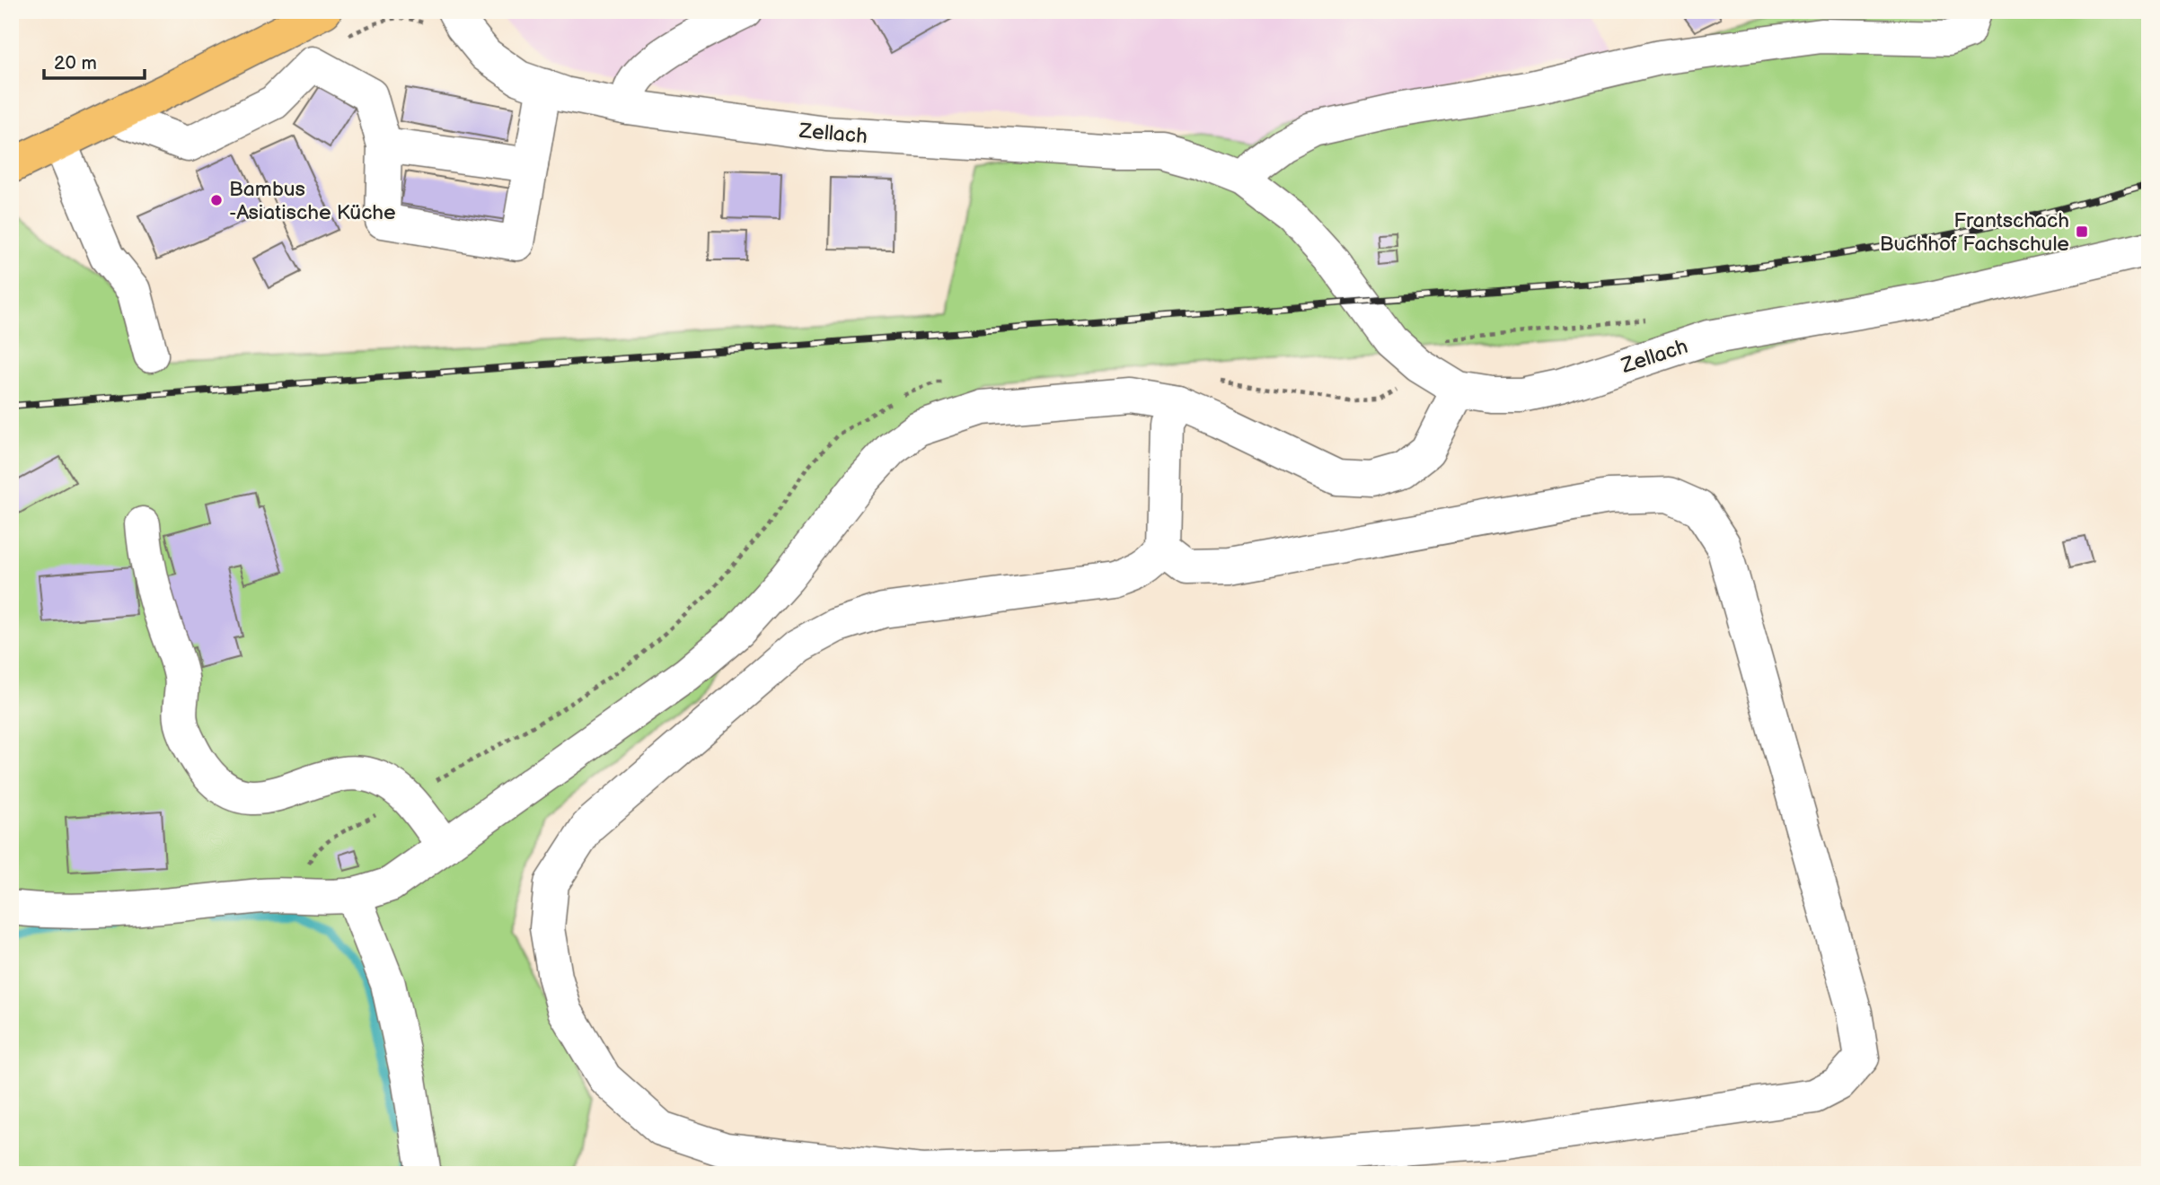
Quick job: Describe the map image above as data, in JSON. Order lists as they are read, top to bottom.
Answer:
{
  "streets": {
    "street": ["Zellach"]
  },
  "places": {
    "other": ["Bambus -Asiatische Küche"],
    "transit": ["Frantschach Buchhof Fachschule"]
  },
  "scale_bar": "20 m"
}
